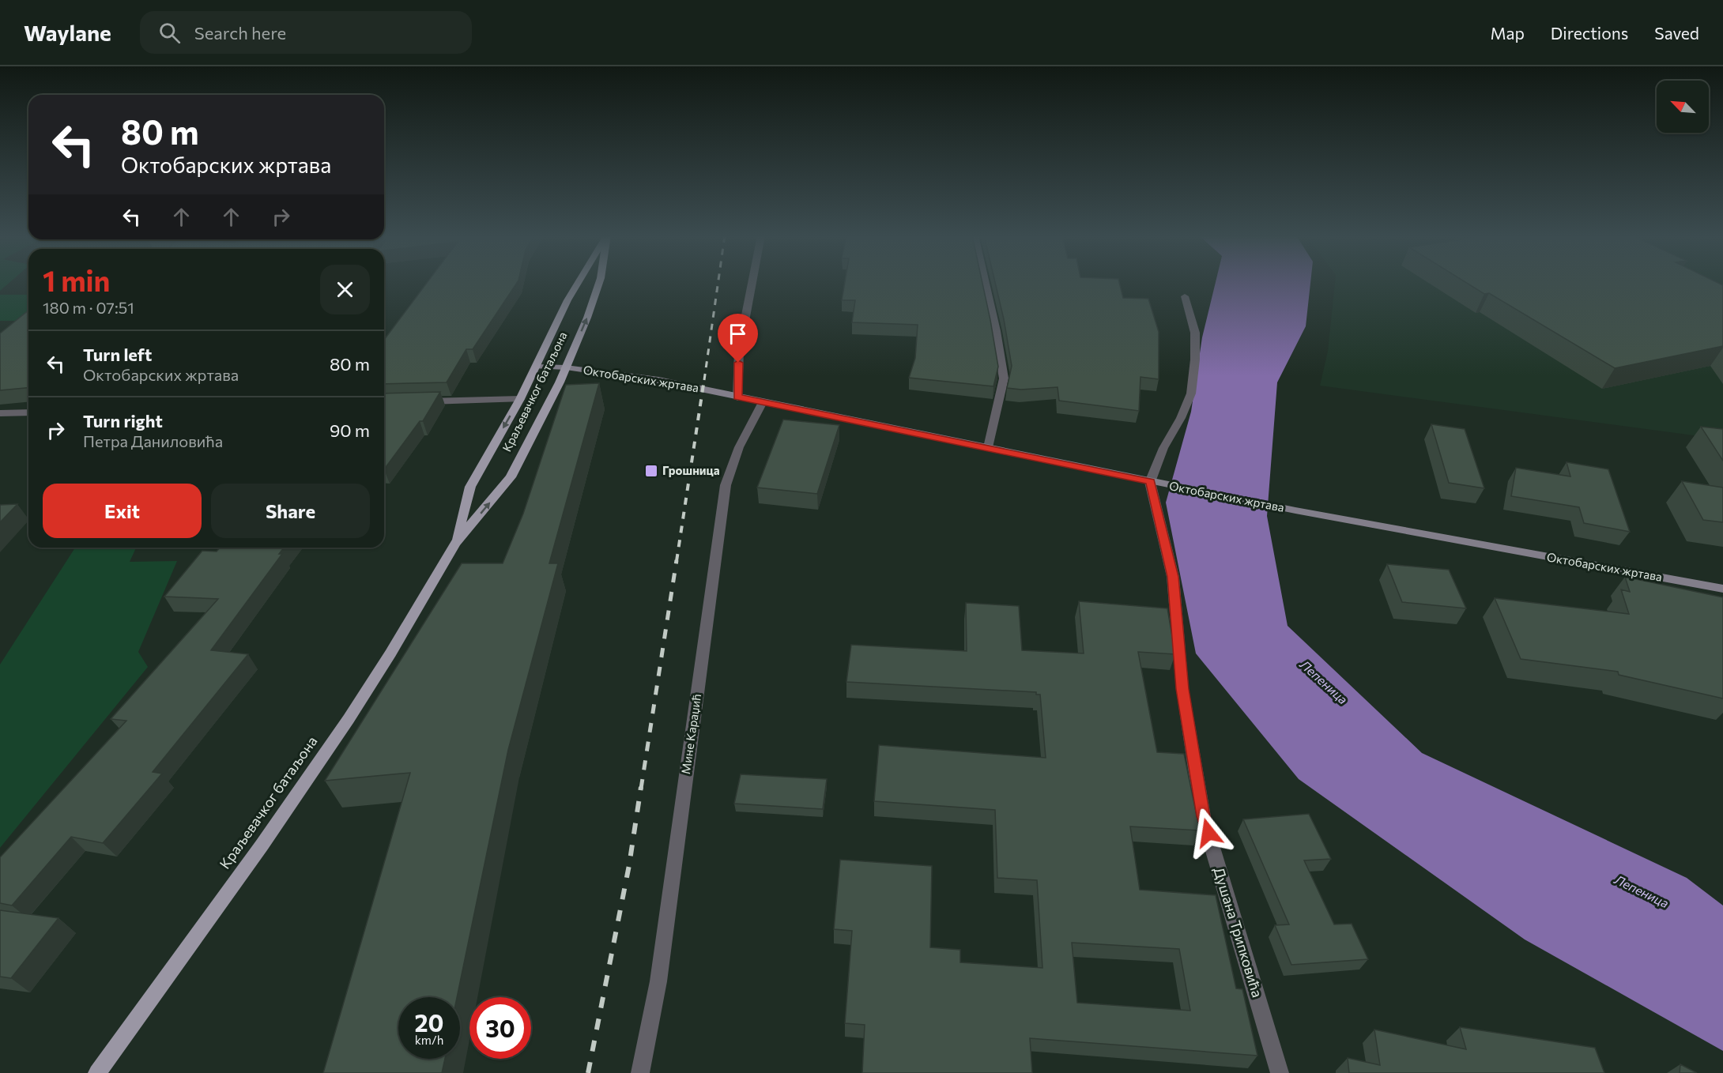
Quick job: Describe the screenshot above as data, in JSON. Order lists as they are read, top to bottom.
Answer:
{
  "streets": {
    "main road": ["Краљевачког батаљона"],
    "street": ["Октобарских жртава", "Мине Караџић", "Душана Трипковића"]
  },
  "crossings": [
    ["Октобарских жртава", "Краљевачког батаљона"],
    ["Октобарских жртава", "Мине Караџић"],
    ["Октобарских жртава", "Душана Трипковића"]
  ],
  "water": ["Лепеница"],
  "places": {
    "transit": ["Грошница"]
  },
  "north": "top left",
  "page": {
    "header": "Waylane",
    "search": "Search here",
    "nav": ["Map", "Directions", "Saved"],
    "turn": ["80 m", "Октобарских жртава"],
    "heading": ["1 min", "180 m · 07:51"],
    "list": [
      {
        "name": "Turn left",
        "note": "Октобарских жртава",
        "value": "80 m"
      },
      {
        "name": "Turn right",
        "note": "Петра Даниловића",
        "value": "90 m"
      }
    ],
    "buttons": ["Exit", "Share"],
    "speed": "20 km/h",
    "limit": "30"
  }
}
